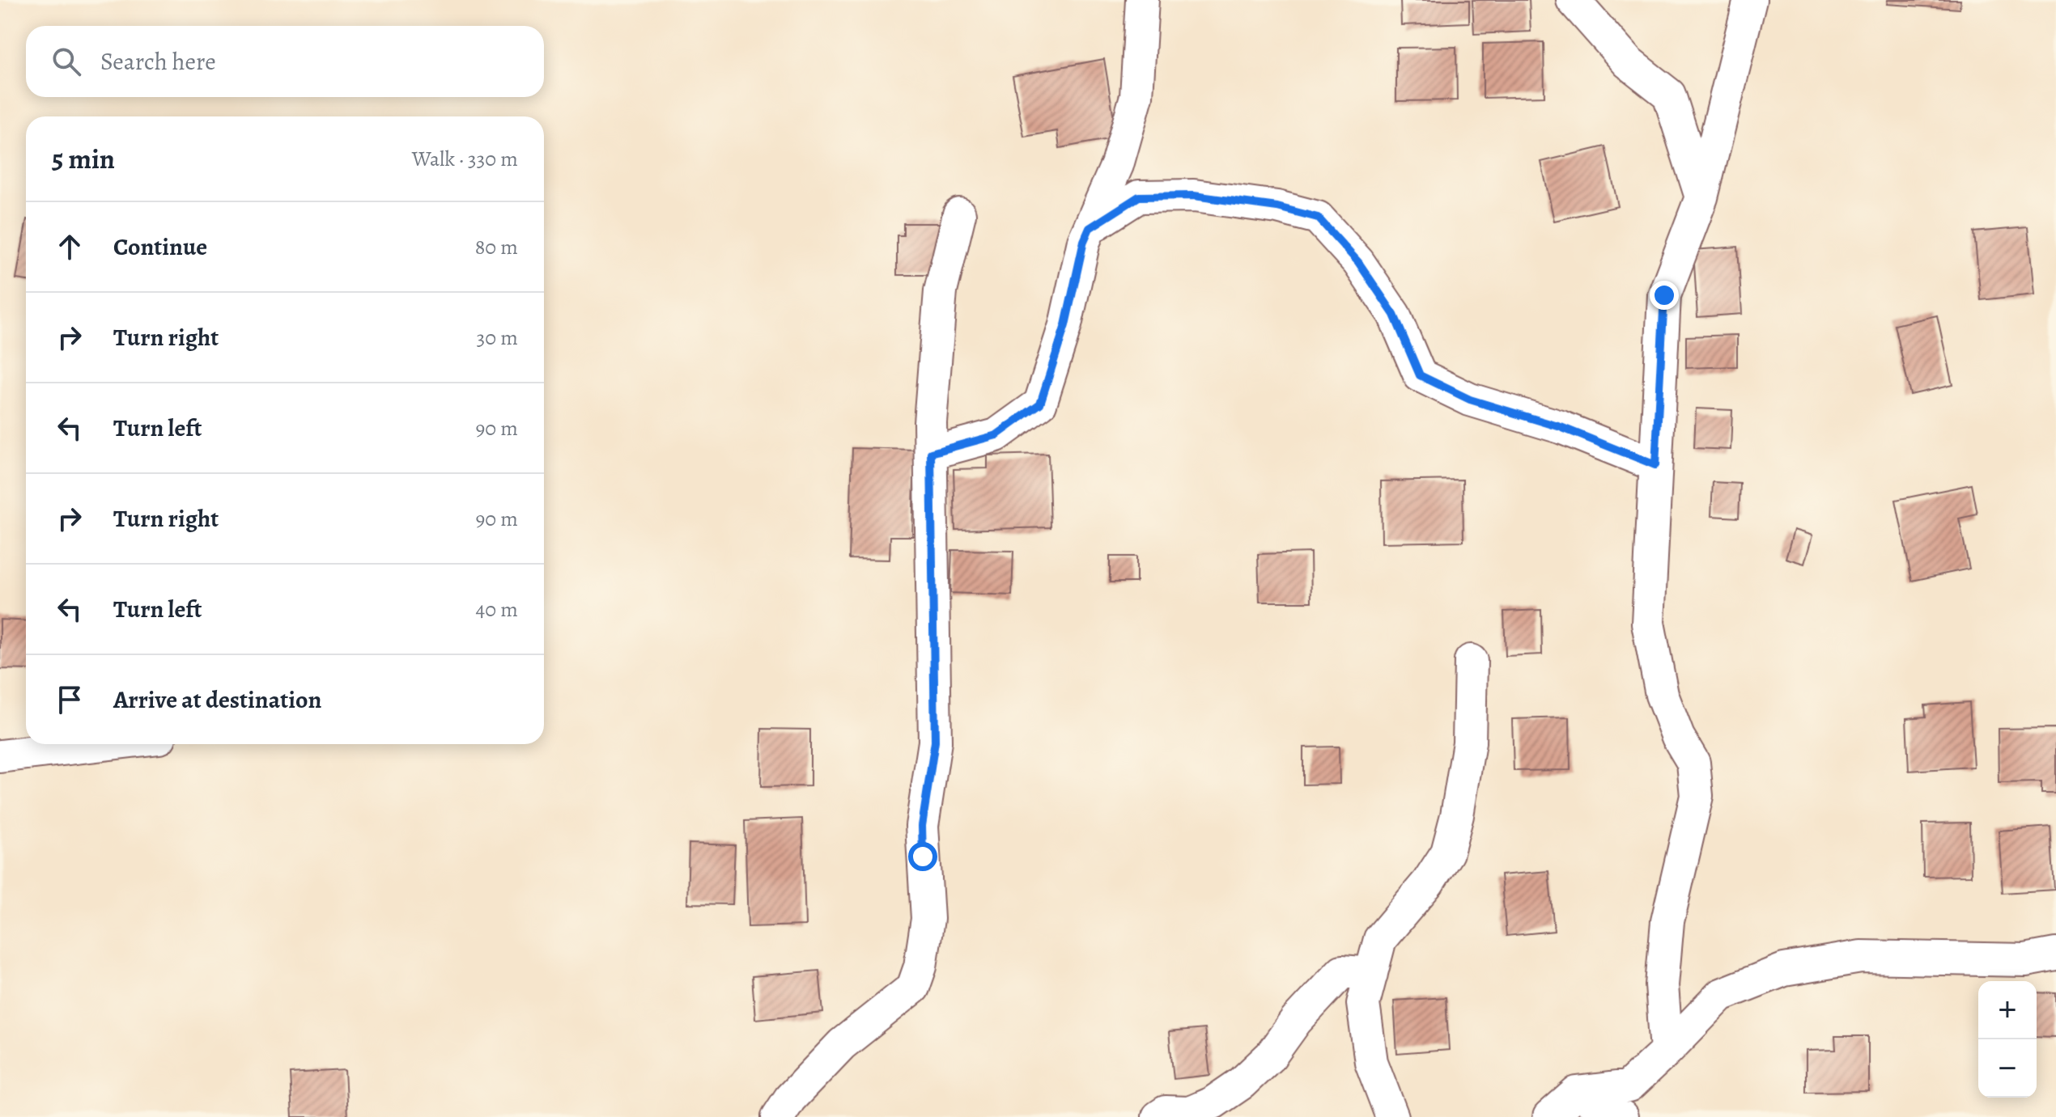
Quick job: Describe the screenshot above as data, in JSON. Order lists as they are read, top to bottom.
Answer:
{
  "page": {
    "search": "Search here",
    "heading": ["5 min", "Walk · 330 m"],
    "list": [
      ["Continue", "80 m"],
      ["Turn right", "30 m"],
      ["Turn left", "90 m"],
      ["Turn right", "90 m"],
      ["Turn left", "40 m"],
      "Arrive at destination"
    ],
    "map_buttons": ["+", "−"]
  }
}
